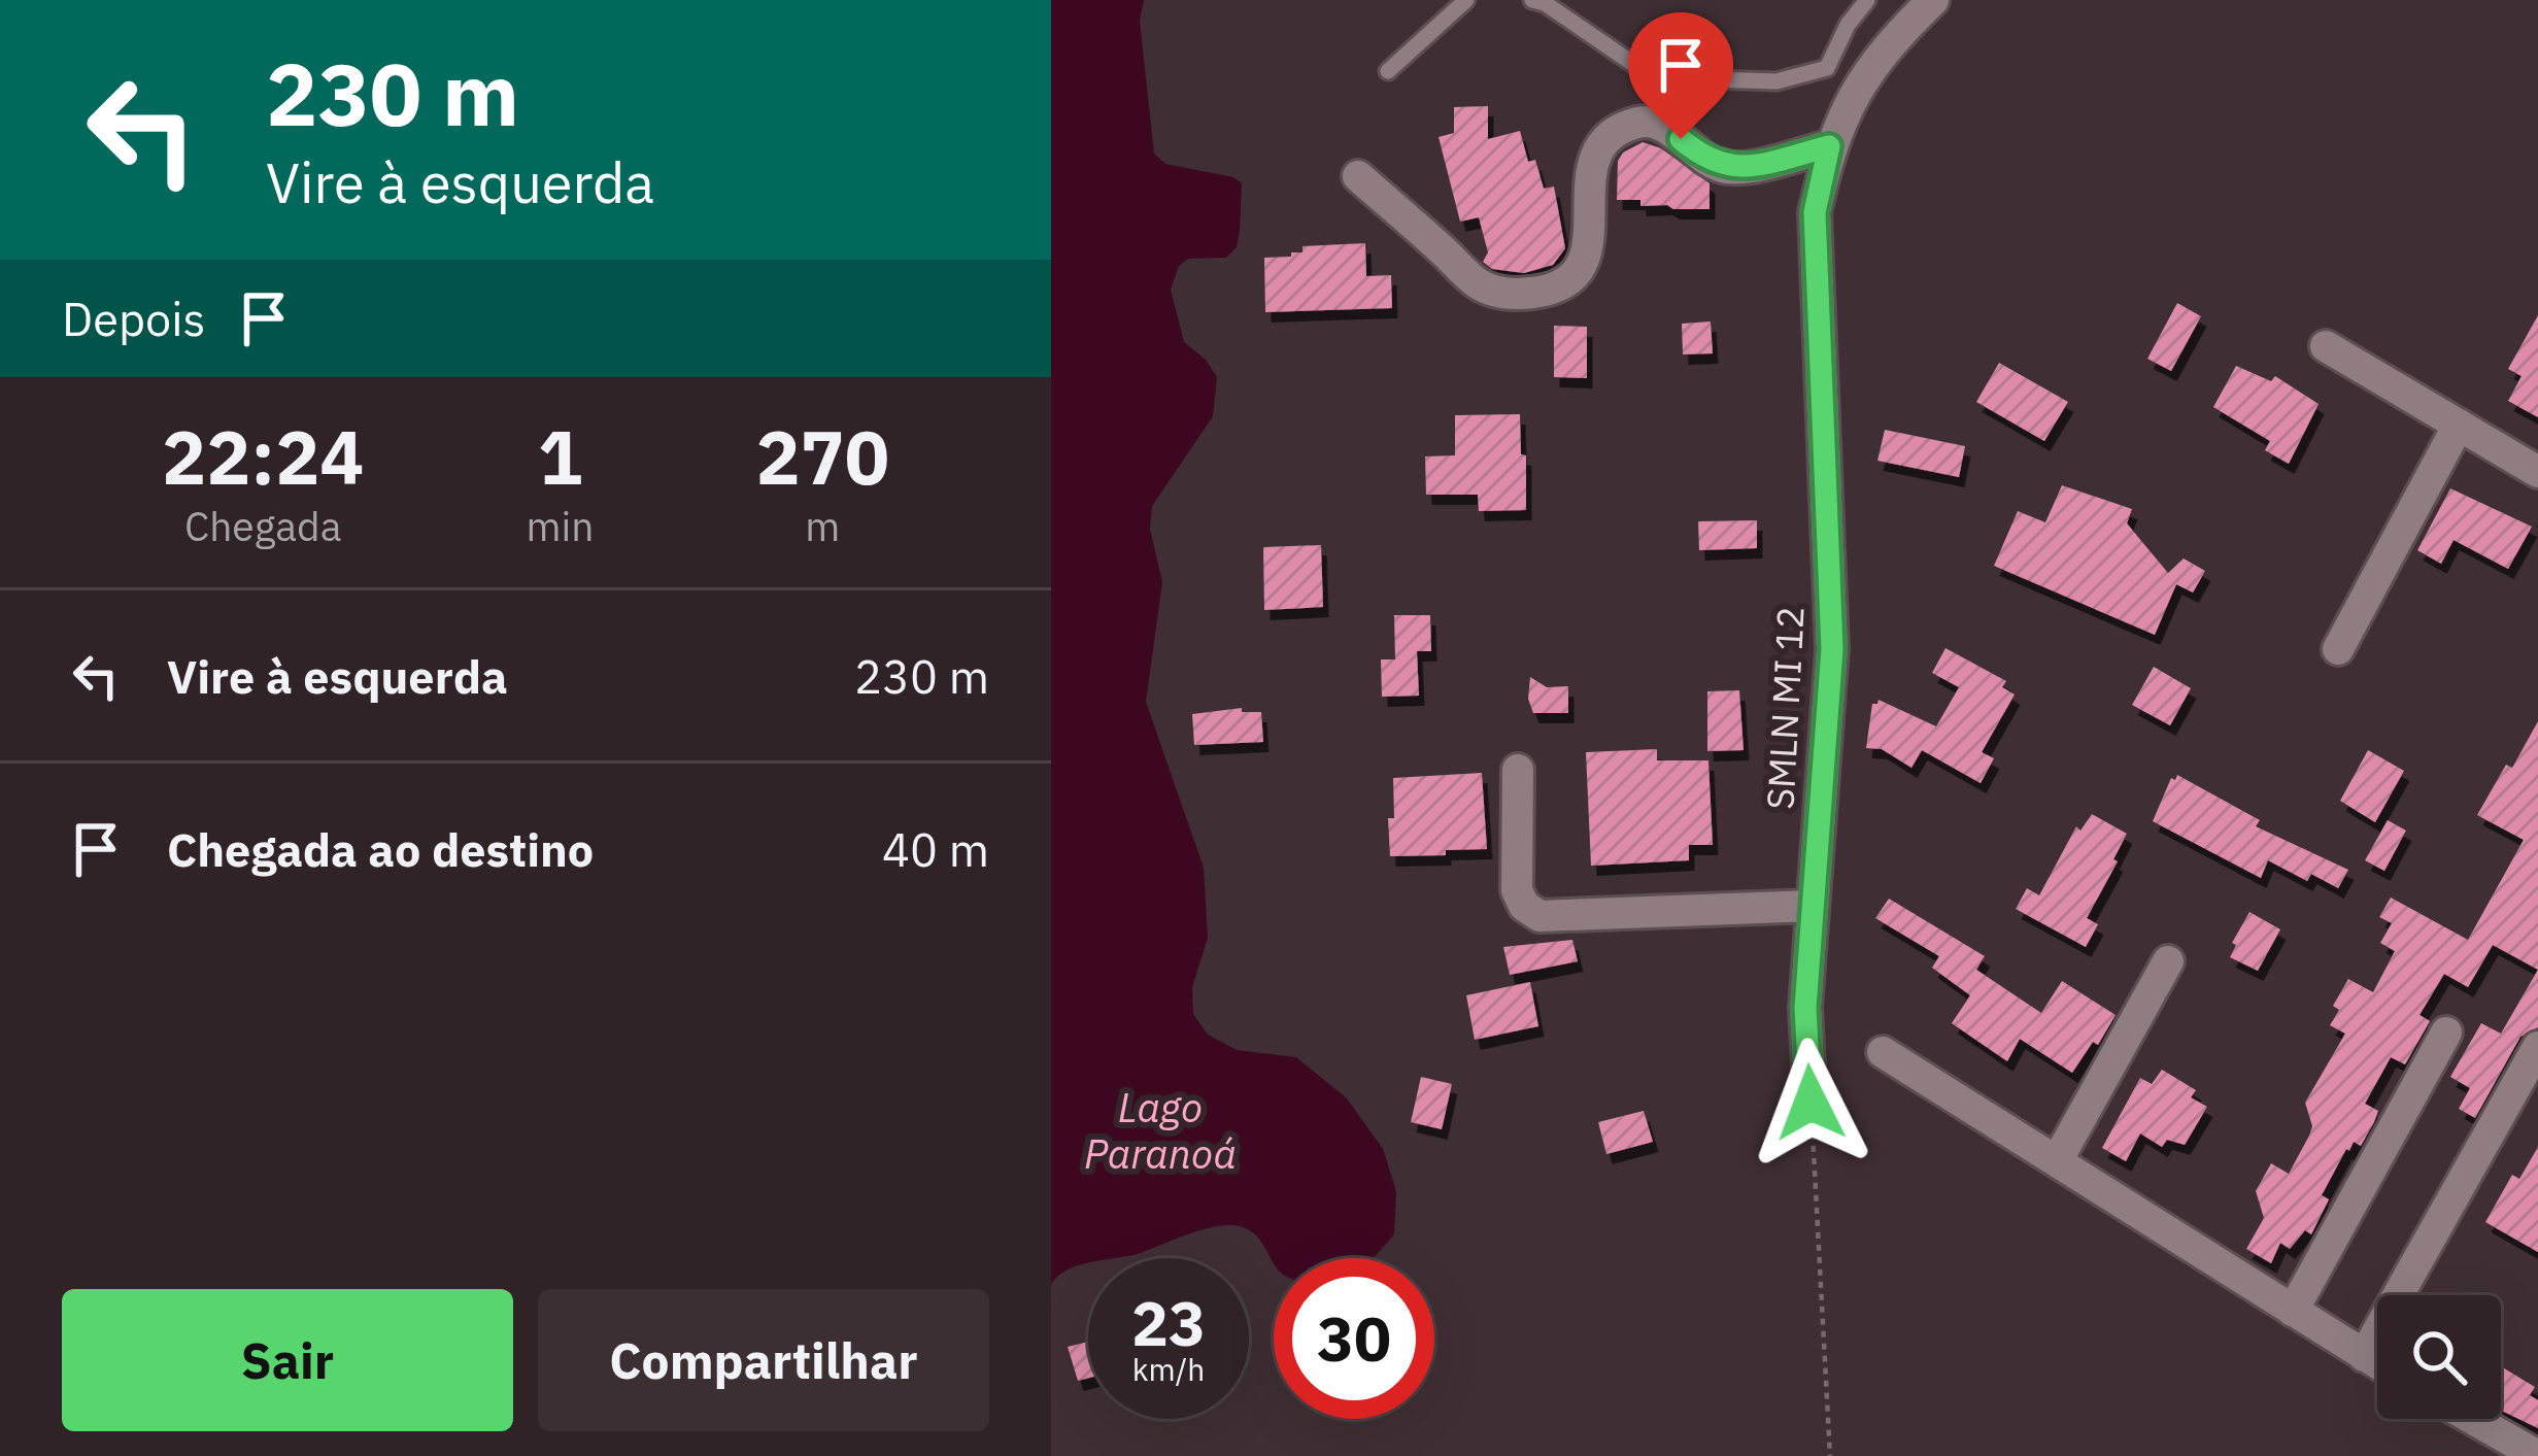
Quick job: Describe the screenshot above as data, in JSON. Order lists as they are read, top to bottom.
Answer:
{
  "streets": {
    "street": ["SMLN MI 12"]
  },
  "water": ["Lago Paranoá"],
  "page": {
    "turn": ["230 m", "Vire à esquerda"],
    "then": "Depois",
    "eta": [
      "22:24",
      "Chegada",
      "1",
      "min",
      "270",
      "m"
    ],
    "list": [
      {
        "name": "Vire à esquerda",
        "value": "230 m"
      },
      {
        "name": "Chegada ao destino",
        "value": "40 m"
      }
    ],
    "speed": "23 km/h",
    "limit": "30",
    "buttons": ["Sair", "Compartilhar"]
  }
}
